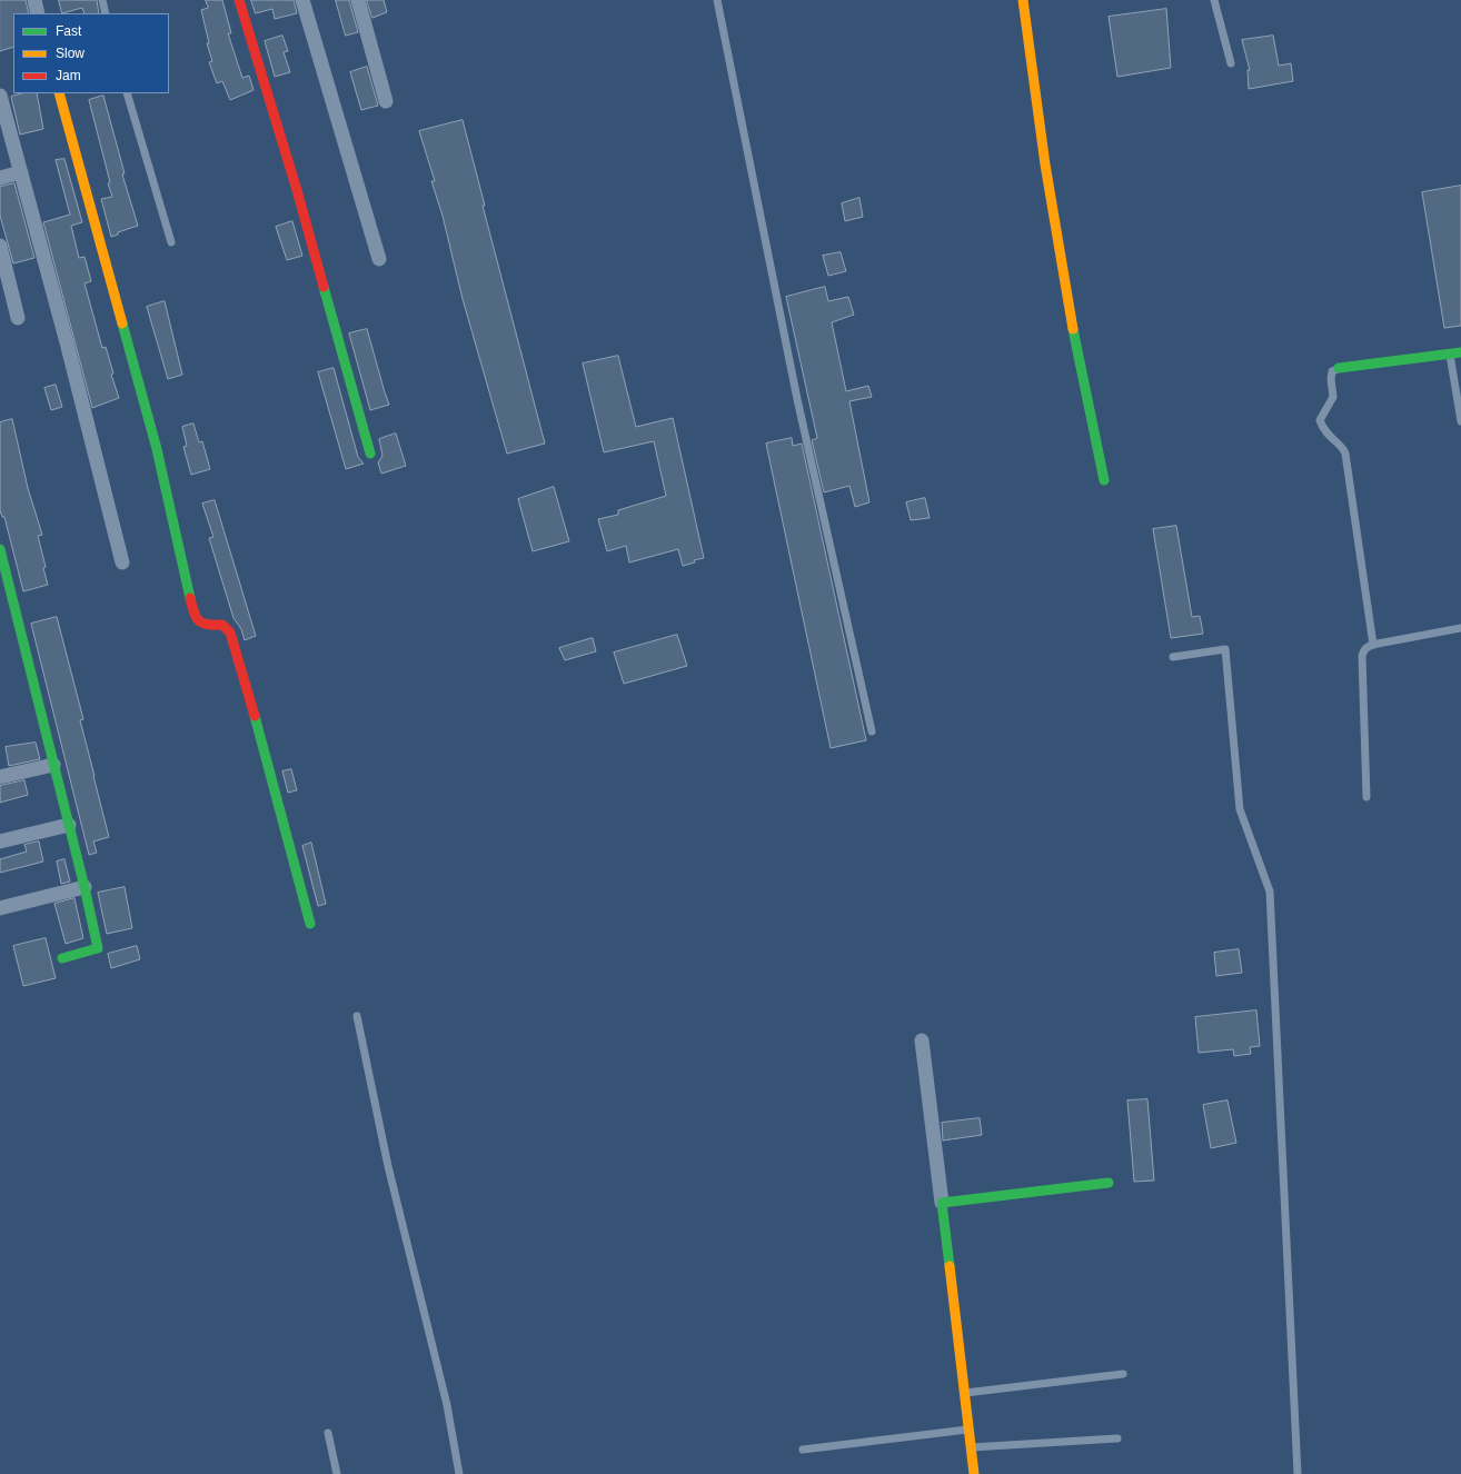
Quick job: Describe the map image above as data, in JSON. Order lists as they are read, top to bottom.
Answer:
{
  "legend": ["Fast", "Slow", "Jam"]
}
